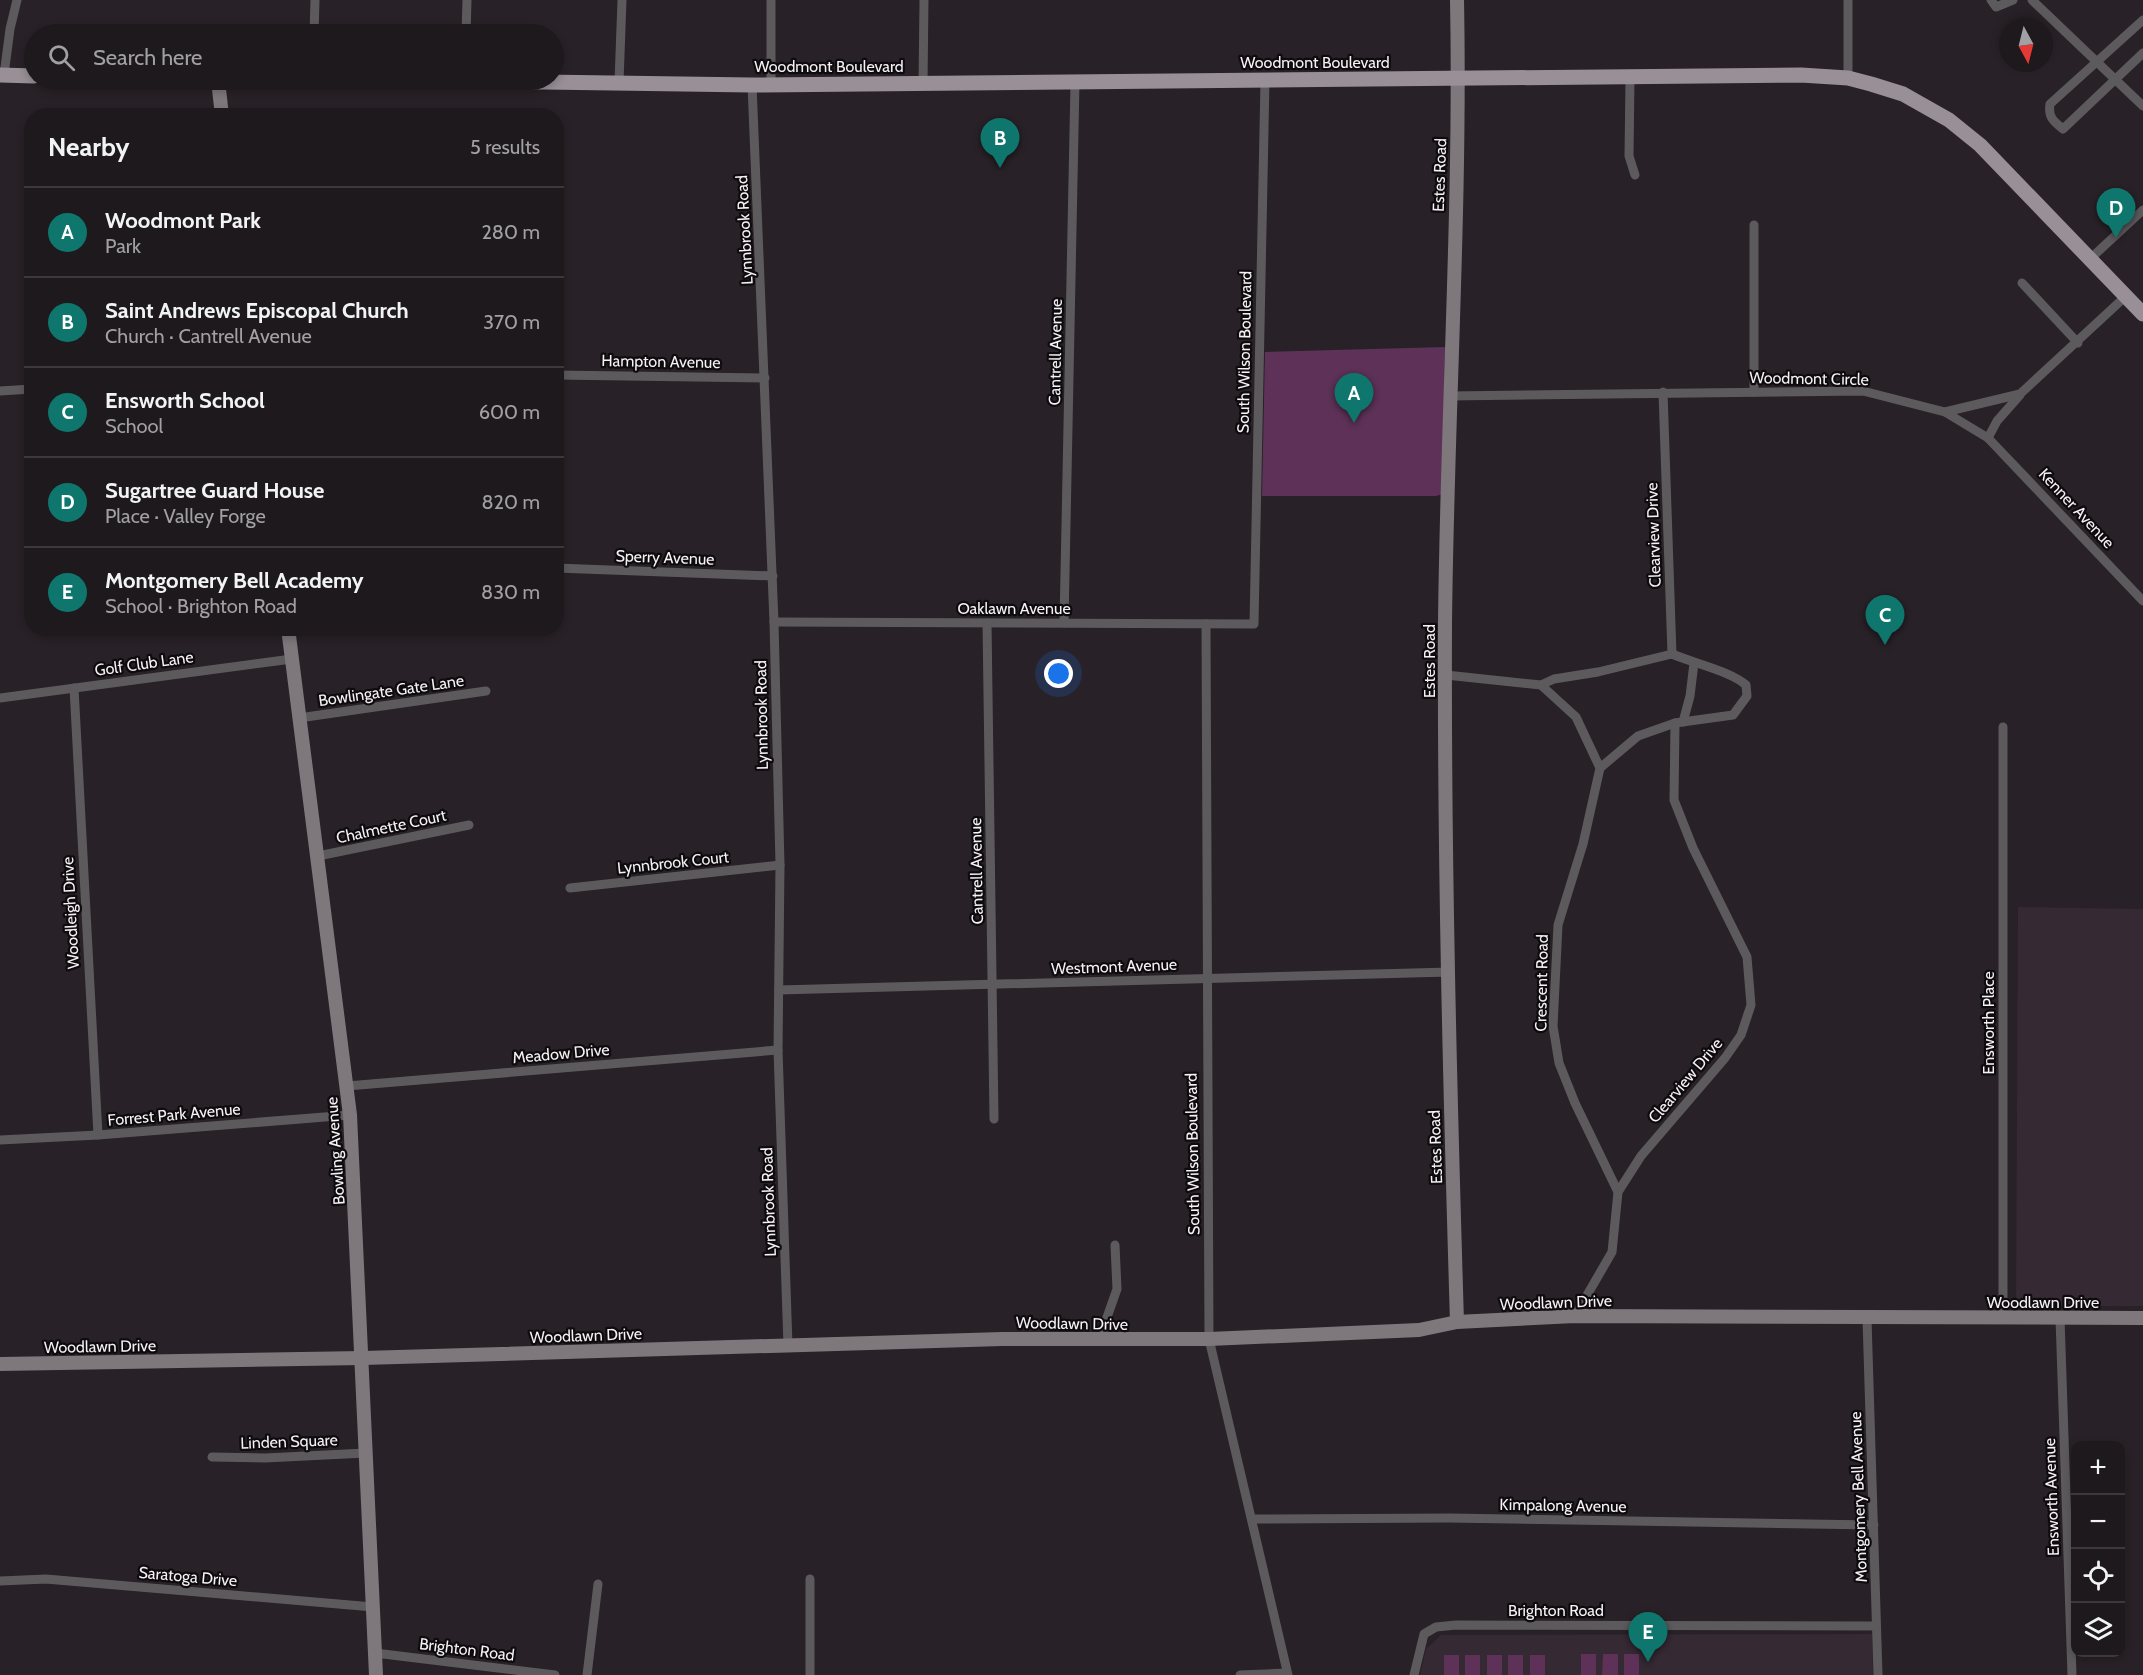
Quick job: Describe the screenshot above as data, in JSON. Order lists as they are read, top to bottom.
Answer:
{
  "streets": {
    "main road": ["Woodmont Boulevard"],
    "street": [
      "Estes Road",
      "Lynnbrook Road",
      "Cantrell Avenue",
      "South Wilson Boulevard",
      "Hampton Avenue",
      "Woodmont Circle",
      "Kenner Avenue",
      "Clearview Drive",
      "Sperry Avenue",
      "Oaklawn Avenue",
      "Golf Club Lane",
      "Bowlingate Gate Lane",
      "Chalmette Court",
      "Lynnbrook Court",
      "Woodleigh Drive",
      "Westmont Avenue",
      "Crescent Road",
      "Ensworth Place",
      "Meadow Drive",
      "Forrest Park Avenue",
      "Bowling Avenue",
      "Woodlawn Drive",
      "Linden Square",
      "Montgomery Bell Avenue",
      "Ensworth Avenue",
      "Kimpalong Avenue",
      "Saratoga Drive",
      "Brighton Road"
    ]
  },
  "crossings": [
    ["Woodmont Boulevard", "Estes Road"],
    ["Woodmont Boulevard", "Lynnbrook Road"],
    ["Woodmont Boulevard", "Cantrell Avenue"],
    ["Woodmont Boulevard", "South Wilson Boulevard"],
    ["Woodmont Boulevard", "Woodmont Circle"],
    ["Estes Road", "Woodmont Circle"],
    ["Estes Road", "Westmont Avenue"],
    ["Estes Road", "Woodlawn Drive"],
    ["Lynnbrook Road", "Hampton Avenue"],
    ["Lynnbrook Road", "Sperry Avenue"],
    ["Lynnbrook Road", "Oaklawn Avenue"],
    ["Lynnbrook Road", "Lynnbrook Court"],
    ["Lynnbrook Road", "Westmont Avenue"],
    ["Lynnbrook Road", "Meadow Drive"],
    ["Lynnbrook Road", "Woodlawn Drive"],
    ["Cantrell Avenue", "Oaklawn Avenue"],
    ["Cantrell Avenue", "Westmont Avenue"],
    ["South Wilson Boulevard", "Oaklawn Avenue"],
    ["South Wilson Boulevard", "Westmont Avenue"],
    ["South Wilson Boulevard", "Woodlawn Drive"],
    ["South Wilson Boulevard", "Kimpalong Avenue"],
    ["Woodmont Circle", "Kenner Avenue"],
    ["Woodmont Circle", "Clearview Drive"],
    ["Clearview Drive", "Crescent Road"],
    ["Clearview Drive", "Woodlawn Drive"],
    ["Golf Club Lane", "Woodleigh Drive"],
    ["Golf Club Lane", "Bowling Avenue"],
    ["Bowlingate Gate Lane", "Bowling Avenue"],
    ["Chalmette Court", "Bowling Avenue"],
    ["Woodleigh Drive", "Forrest Park Avenue"],
    ["Ensworth Place", "Woodlawn Drive"],
    ["Meadow Drive", "Bowling Avenue"],
    ["Forrest Park Avenue", "Bowling Avenue"],
    ["Bowling Avenue", "Woodlawn Drive"],
    ["Bowling Avenue", "Linden Square"],
    ["Bowling Avenue", "Saratoga Drive"],
    ["Bowling Avenue", "Brighton Road"],
    ["Woodlawn Drive", "Montgomery Bell Avenue"],
    ["Woodlawn Drive", "Ensworth Avenue"],
    ["Montgomery Bell Avenue", "Kimpalong Avenue"],
    ["Montgomery Bell Avenue", "Brighton Road"]
  ],
  "north": "bottom",
  "page": {
    "search": "Search here",
    "heading": ["Nearby", "5 results"],
    "pins": [
      "B",
      "D",
      "A",
      "C",
      "E"
    ],
    "list": [
      {
        "mark": "A",
        "name": "Woodmont Park",
        "note": "Park",
        "value": "280 m"
      },
      {
        "mark": "B",
        "name": "Saint Andrews Episcopal Church",
        "note": "Church · Cantrell Avenue",
        "value": "370 m"
      },
      {
        "mark": "C",
        "name": "Ensworth School",
        "note": "School",
        "value": "600 m"
      },
      {
        "mark": "D",
        "name": "Sugartree Guard House",
        "note": "Place · Valley Forge",
        "value": "820 m"
      },
      {
        "mark": "E",
        "name": "Montgomery Bell Academy",
        "note": "School · Brighton Road",
        "value": "830 m"
      }
    ],
    "map_buttons": ["+", "−"]
  }
}
